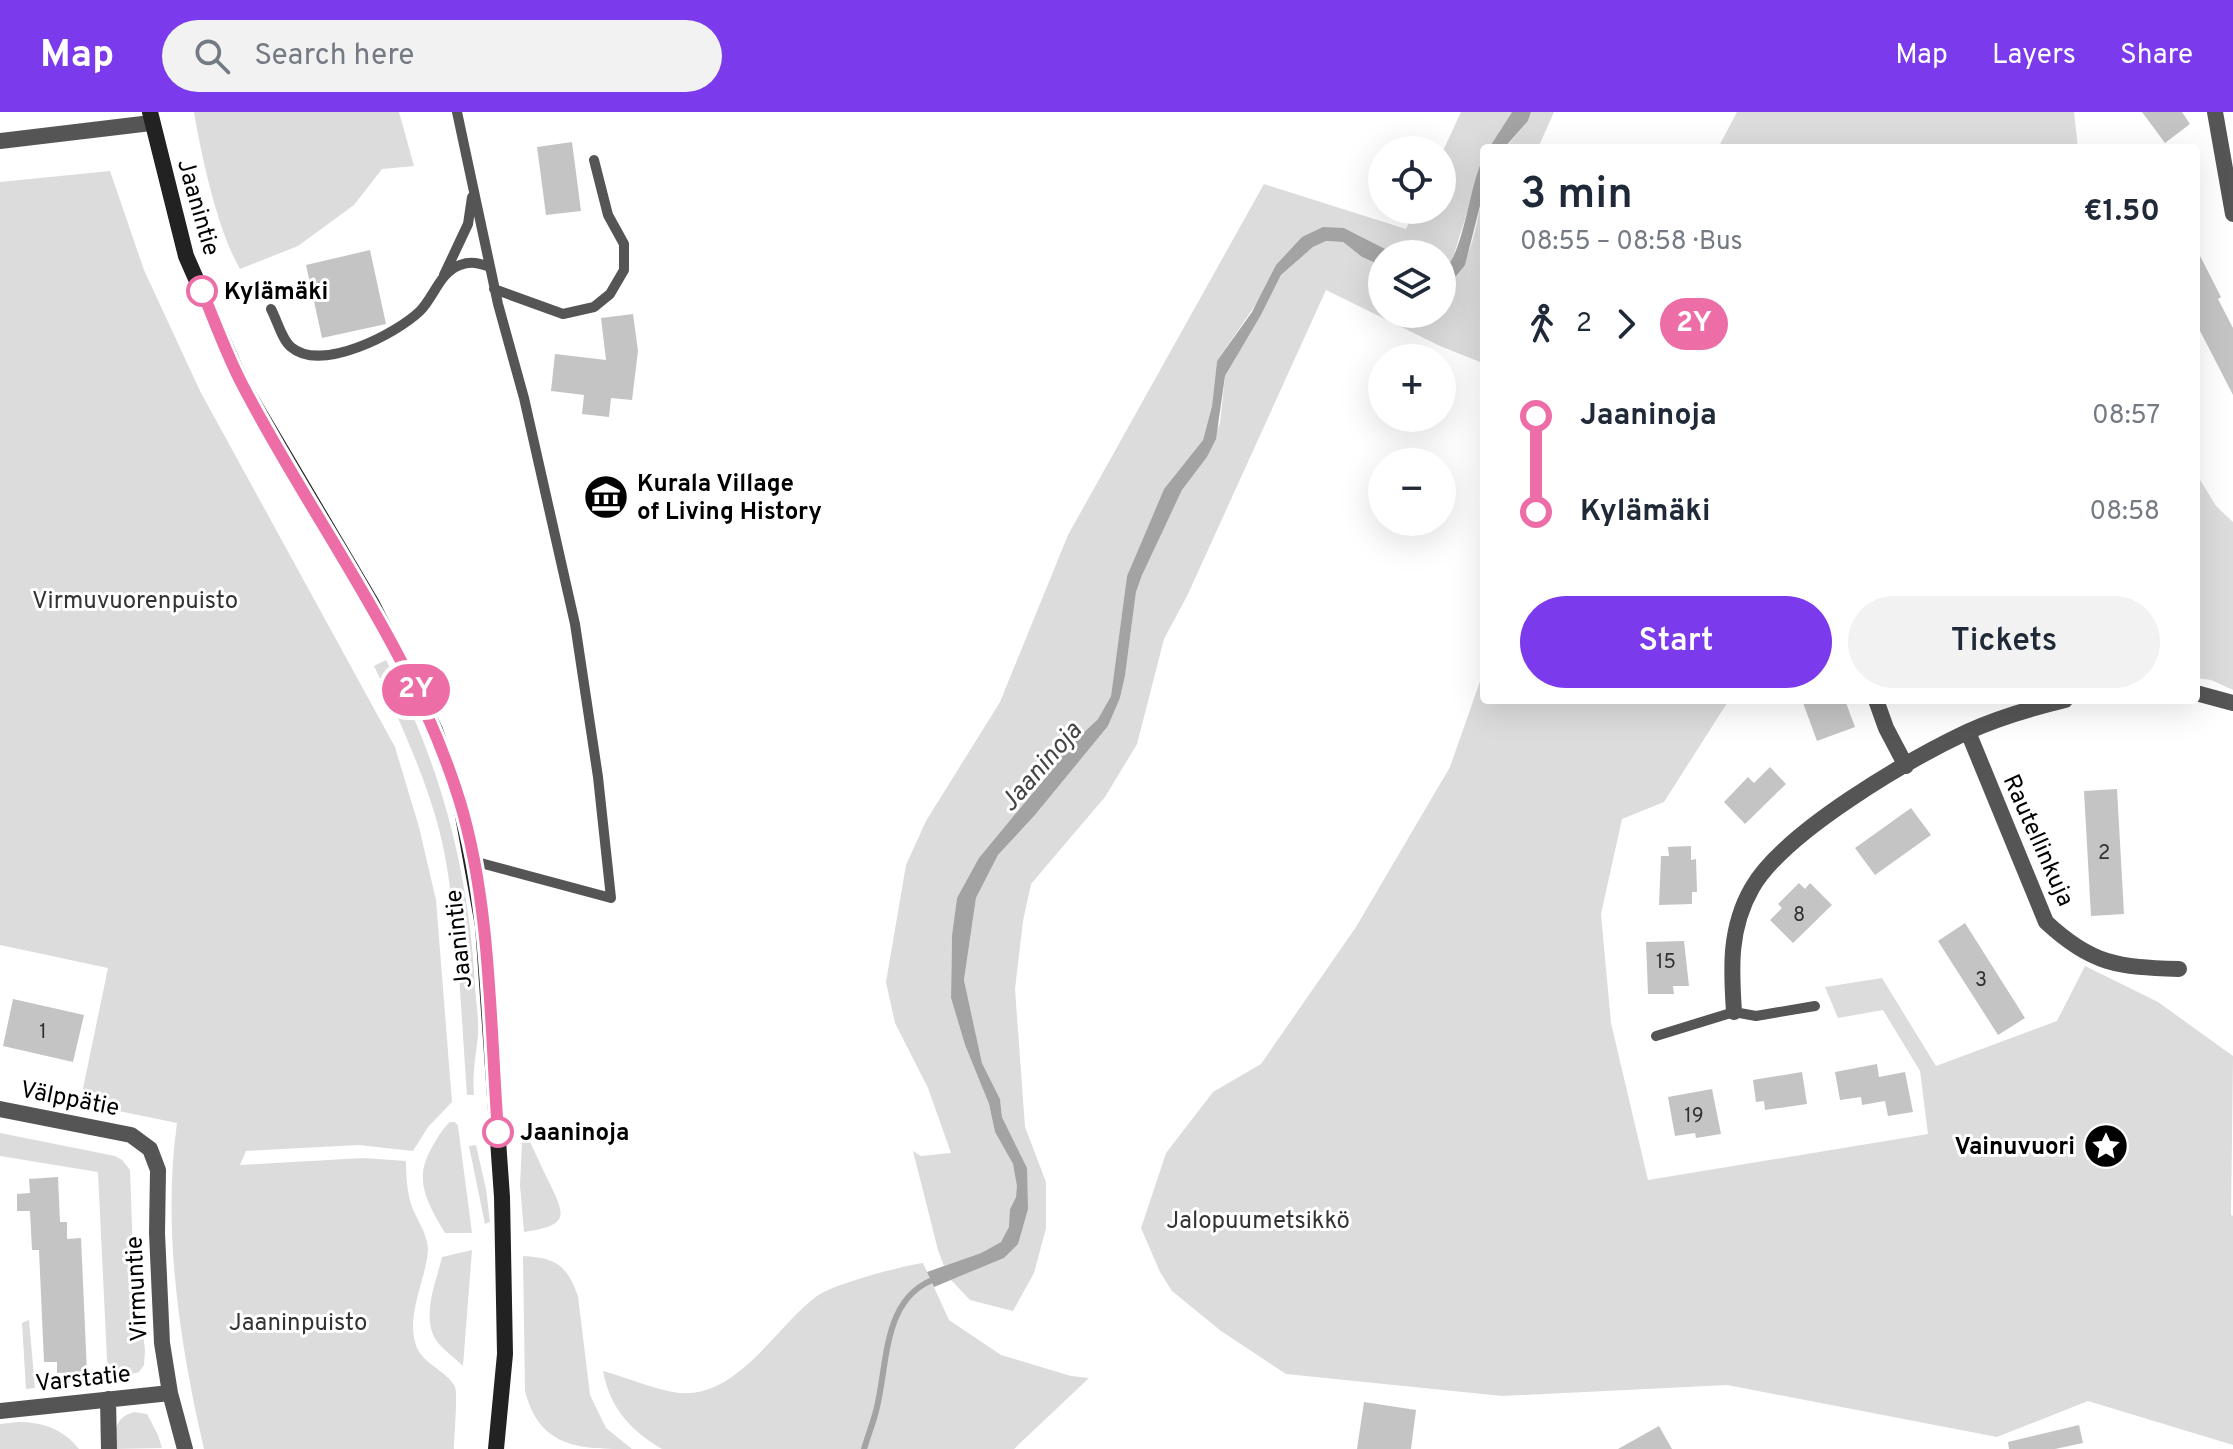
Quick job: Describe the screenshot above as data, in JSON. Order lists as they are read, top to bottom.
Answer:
{
  "streets": {
    "main road": ["Jaanintie"],
    "street": [
      "Rautellinkuja",
      "Välppätie",
      "Virmuntie",
      "Varstatie"
    ]
  },
  "crossings": [
    ["Välppätie", "Virmuntie"],
    ["Virmuntie", "Varstatie"]
  ],
  "water": ["Jaaninoja"],
  "parks": ["Virmuvuorenpuisto", "Jalopuumetsikkö", "Jaaninpuisto"],
  "places": {
    "other": ["Kylämäki", "Jaaninoja"],
    "museum": ["Kurala Village of Living History"],
    "place": ["Vainuvuori"]
  },
  "lines": ["bus line 2Y"],
  "house_numbers": [
    "2",
    "8",
    "15",
    "3",
    "1",
    "19"
  ],
  "page": {
    "header": "Map",
    "search": "Search here",
    "nav": ["Map", "Layers", "Share"],
    "on_map": "2Y",
    "map_buttons": ["+", "−"],
    "heading": ["3 min", "08:55 – 08:58 · Bus", "€1.50"],
    "legs": ["2", "2Y"],
    "list": [
      {
        "name": "Jaaninoja",
        "value": "08:57"
      },
      {
        "name": "Kylämäki",
        "value": "08:58"
      }
    ],
    "buttons": ["Start", "Tickets"]
  }
}
